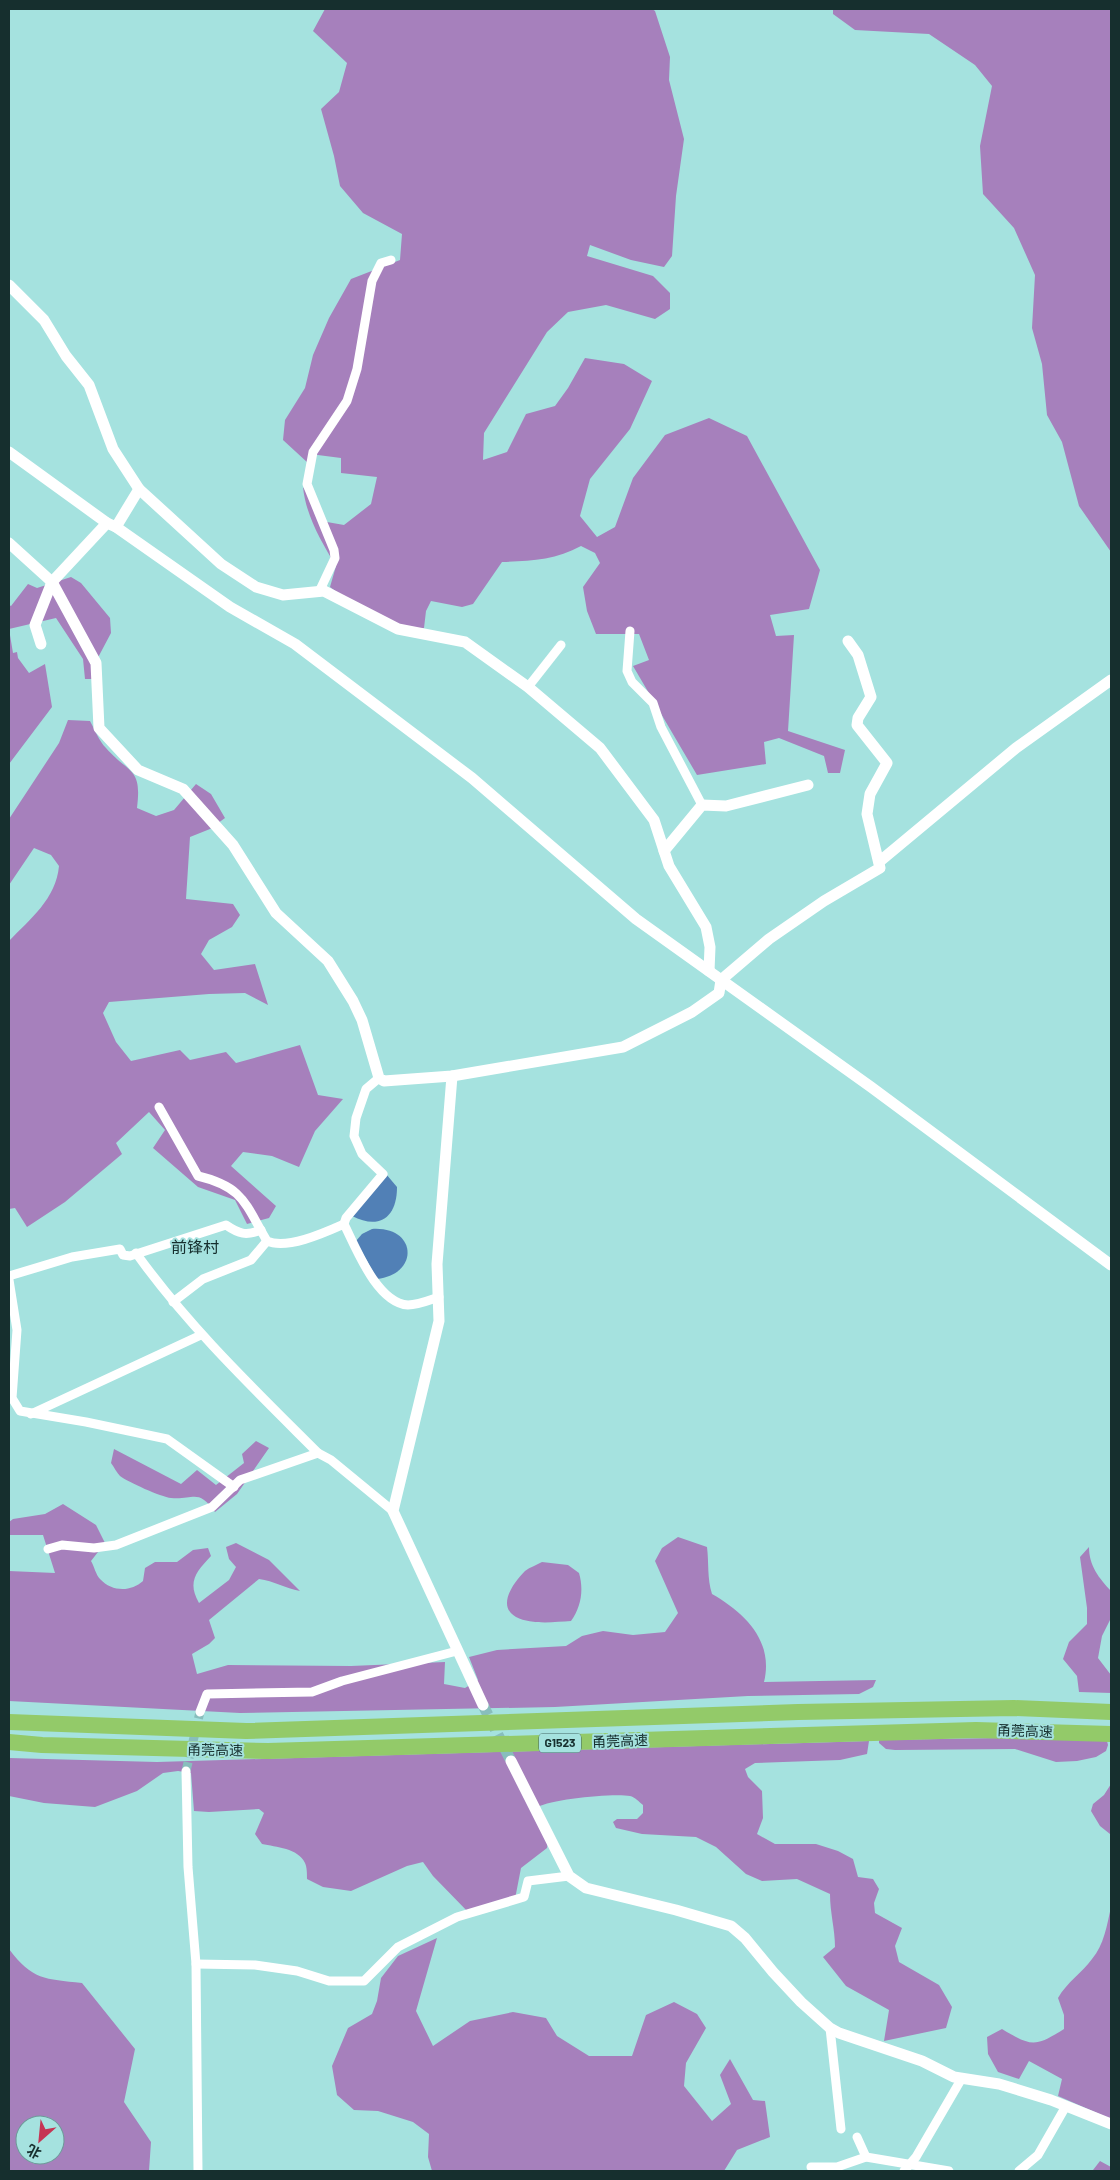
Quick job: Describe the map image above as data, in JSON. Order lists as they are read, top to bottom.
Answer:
{
  "streets": {
    "highway": ["甬莞高速", "G1523"]
  },
  "districts": ["前锋村"],
  "north": "bottom left"
}
